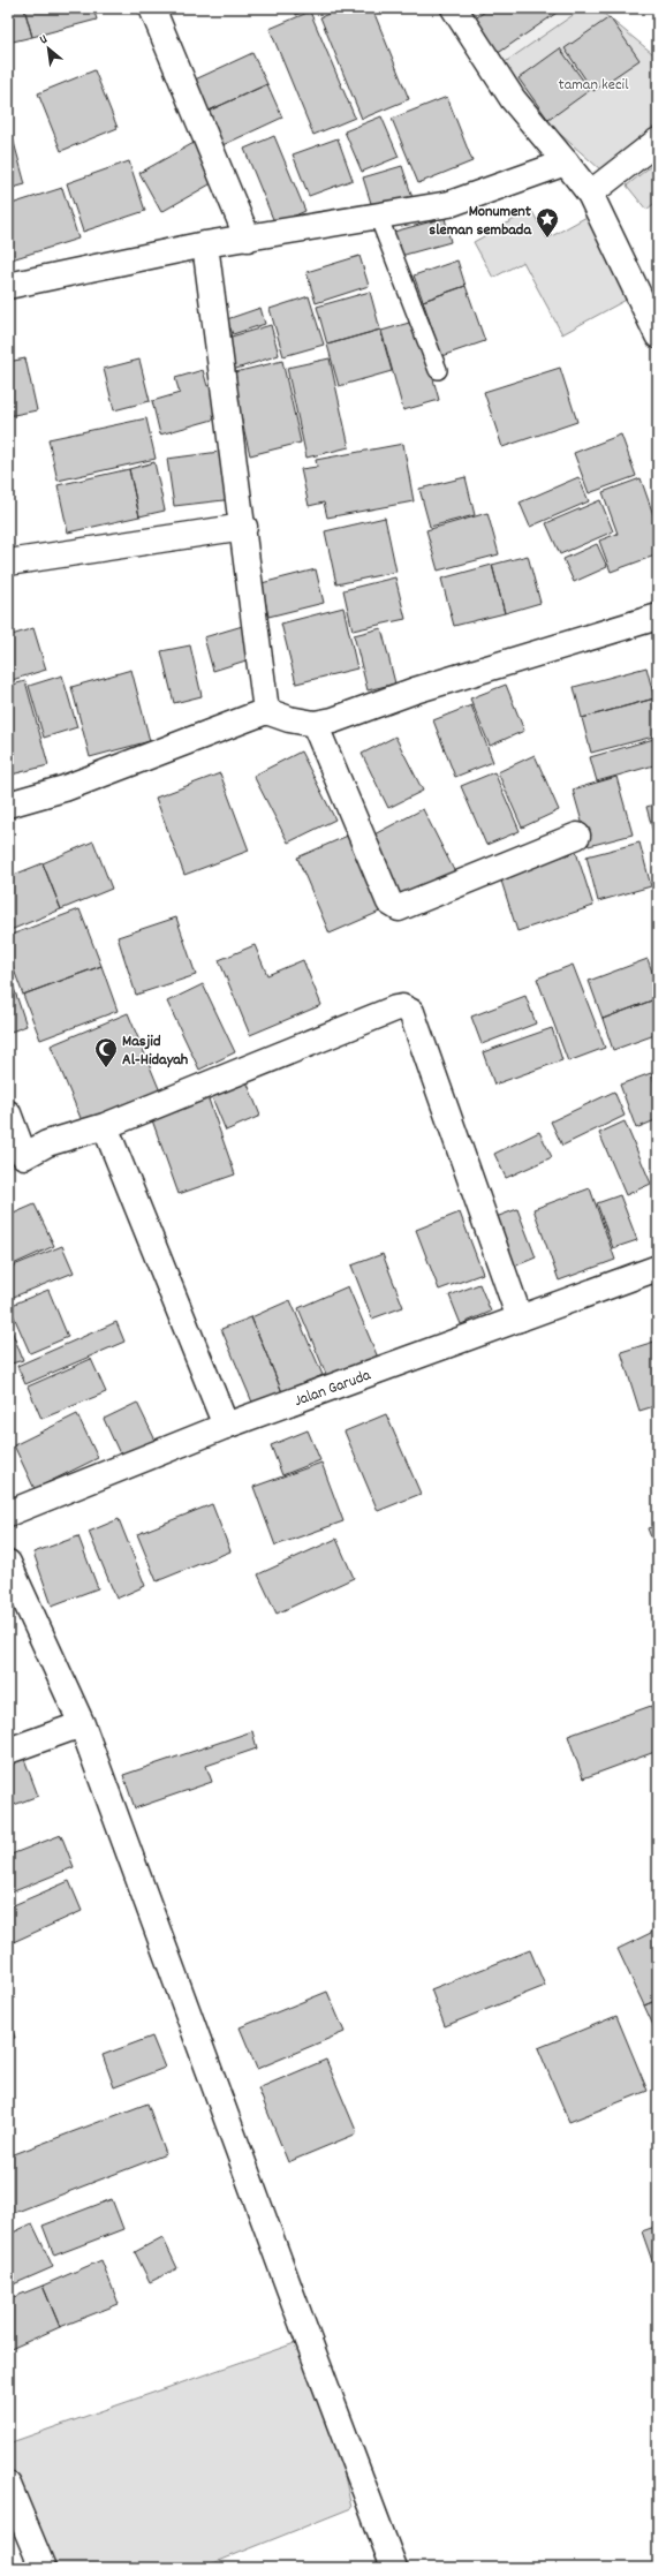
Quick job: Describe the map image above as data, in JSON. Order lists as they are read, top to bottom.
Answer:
{
  "streets": {
    "street": ["Jalan Garuda"]
  },
  "parks": ["taman kecil"],
  "places": {
    "place": ["Monument sleman sembada"],
    "mosque": ["Masjid Al-Hidayah"]
  },
  "north": "top left"
}
